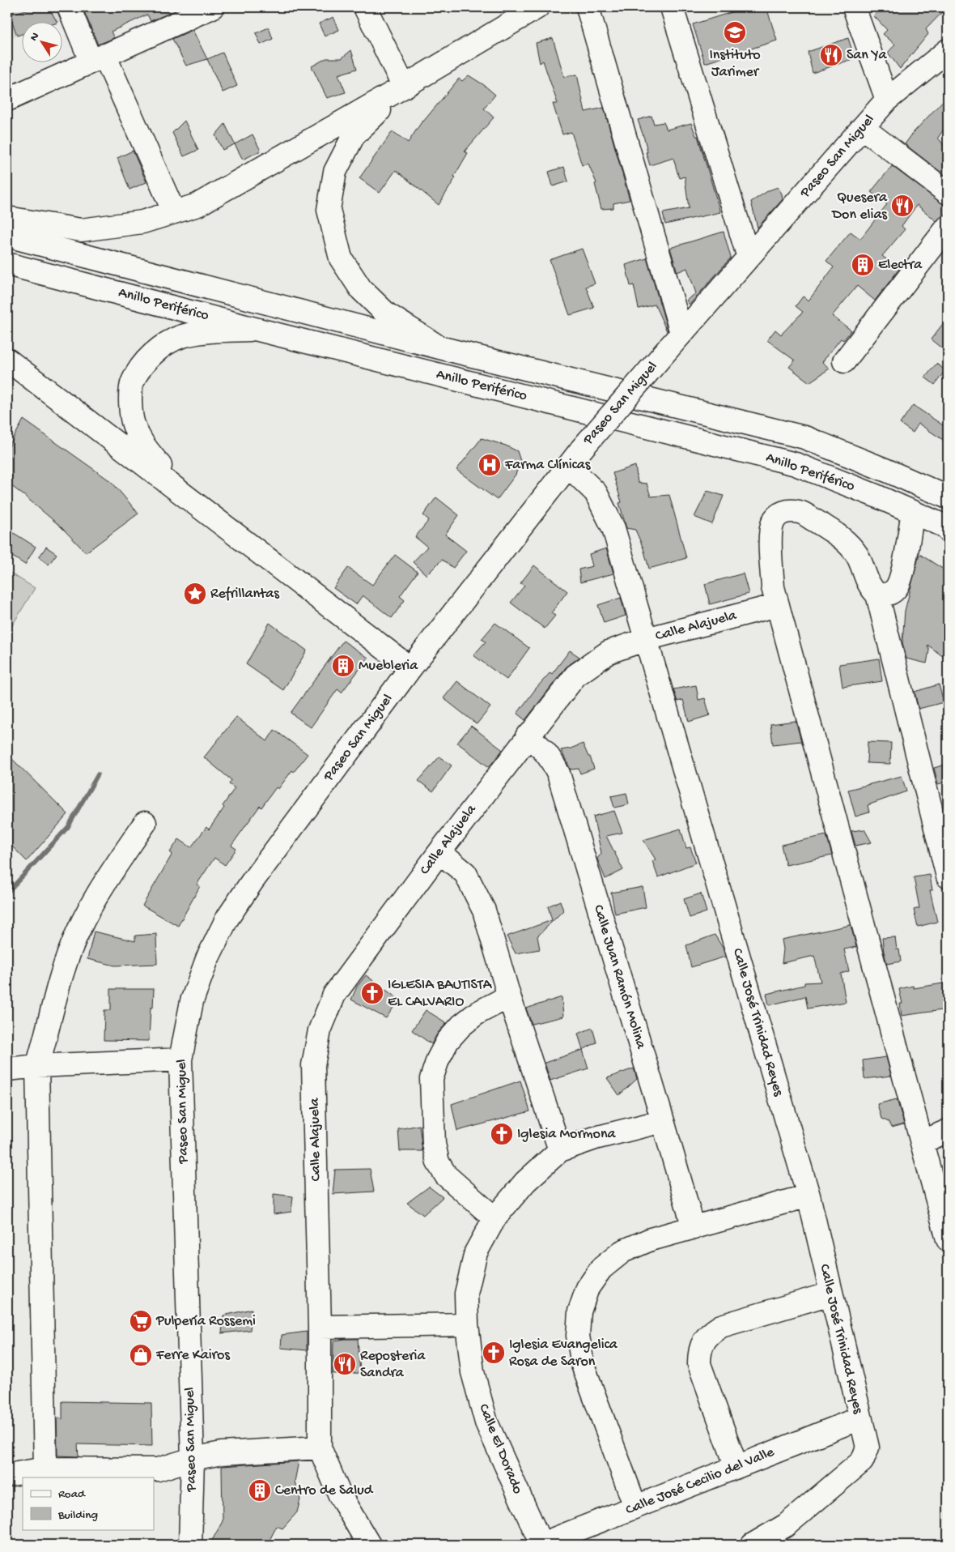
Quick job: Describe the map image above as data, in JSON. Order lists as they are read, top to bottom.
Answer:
{
  "streets": {
    "main road": [
      "Paseo San Miguel",
      "Anillo Periférico",
      "Calle Alajuela",
      "Calle Juan Ramón Molina",
      "Calle José Trinidad Reyes",
      "Calle El Dorado",
      "Calle José Cecilio del Valle"
    ]
  },
  "crossings": [
    ["Paseo San Miguel", "Calle José Trinidad Reyes"],
    ["Calle Alajuela", "Calle Juan Ramón Molina"],
    ["Calle Alajuela", "Calle José Trinidad Reyes"],
    ["Calle Juan Ramón Molina", "Calle El Dorado"],
    ["Calle José Trinidad Reyes", "Calle José Cecilio del Valle"],
    ["Calle El Dorado", "Calle José Cecilio del Valle"]
  ],
  "places": {
    "school or university": ["Instituto Jarimer"],
    "restaurant": ["San Ya", "Quesera Don elias", "Reposteria Sandra"],
    "building": ["Electra", "Muebleria", "Centro de Salud"],
    "hospital": ["Farma Clínicas"],
    "place": ["Refrillantas"],
    "church": ["IGLESIA BAUTISTA EL CALVARIO", "Iglesia Mormona", "Iglesia Evangelica Rosa de Saron"],
    "supermarket": ["Pulpería Rossemi"],
    "shop": ["Ferre Kairos"]
  },
  "legend": ["Road", "Building"],
  "north": "top left"
}
